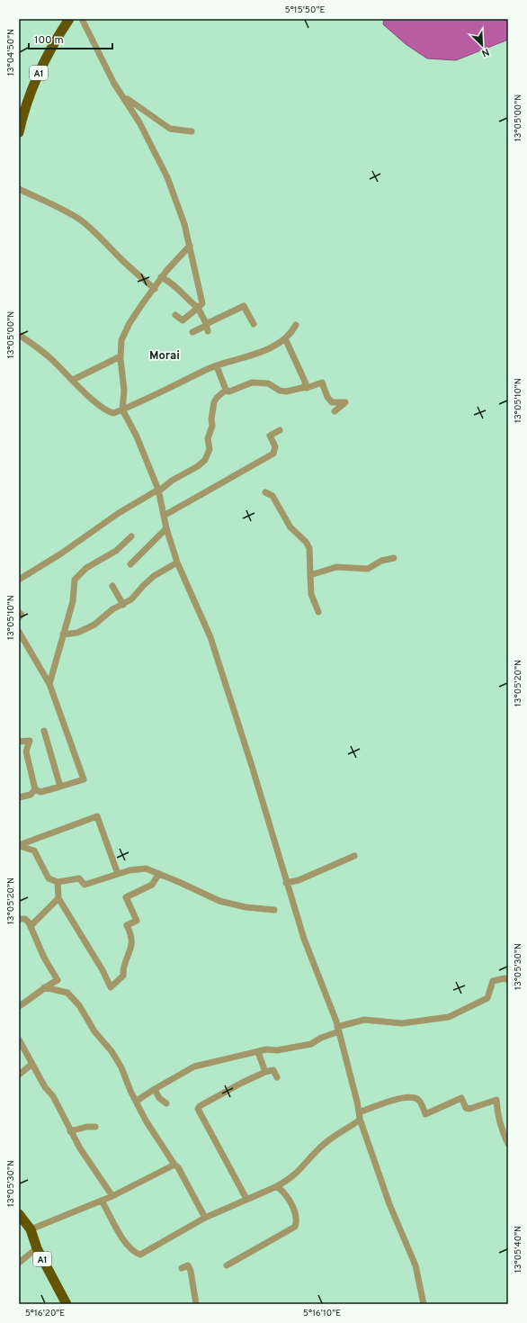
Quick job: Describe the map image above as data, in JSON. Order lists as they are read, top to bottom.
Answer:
{
  "streets": {
    "highway": ["A1"]
  },
  "districts": ["Morai"],
  "scale_bar": "100 m",
  "north": "bottom right",
  "coordinates": [
    "5°15'50\"E",
    "13°04'50\"N",
    "13°05'00\"N",
    "13°05'10\"N",
    "13°05'20\"N",
    "13°05'30\"N",
    "13°05'40\"N",
    "5°16'20\"E",
    "5°16'10\"E"
  ]
}
